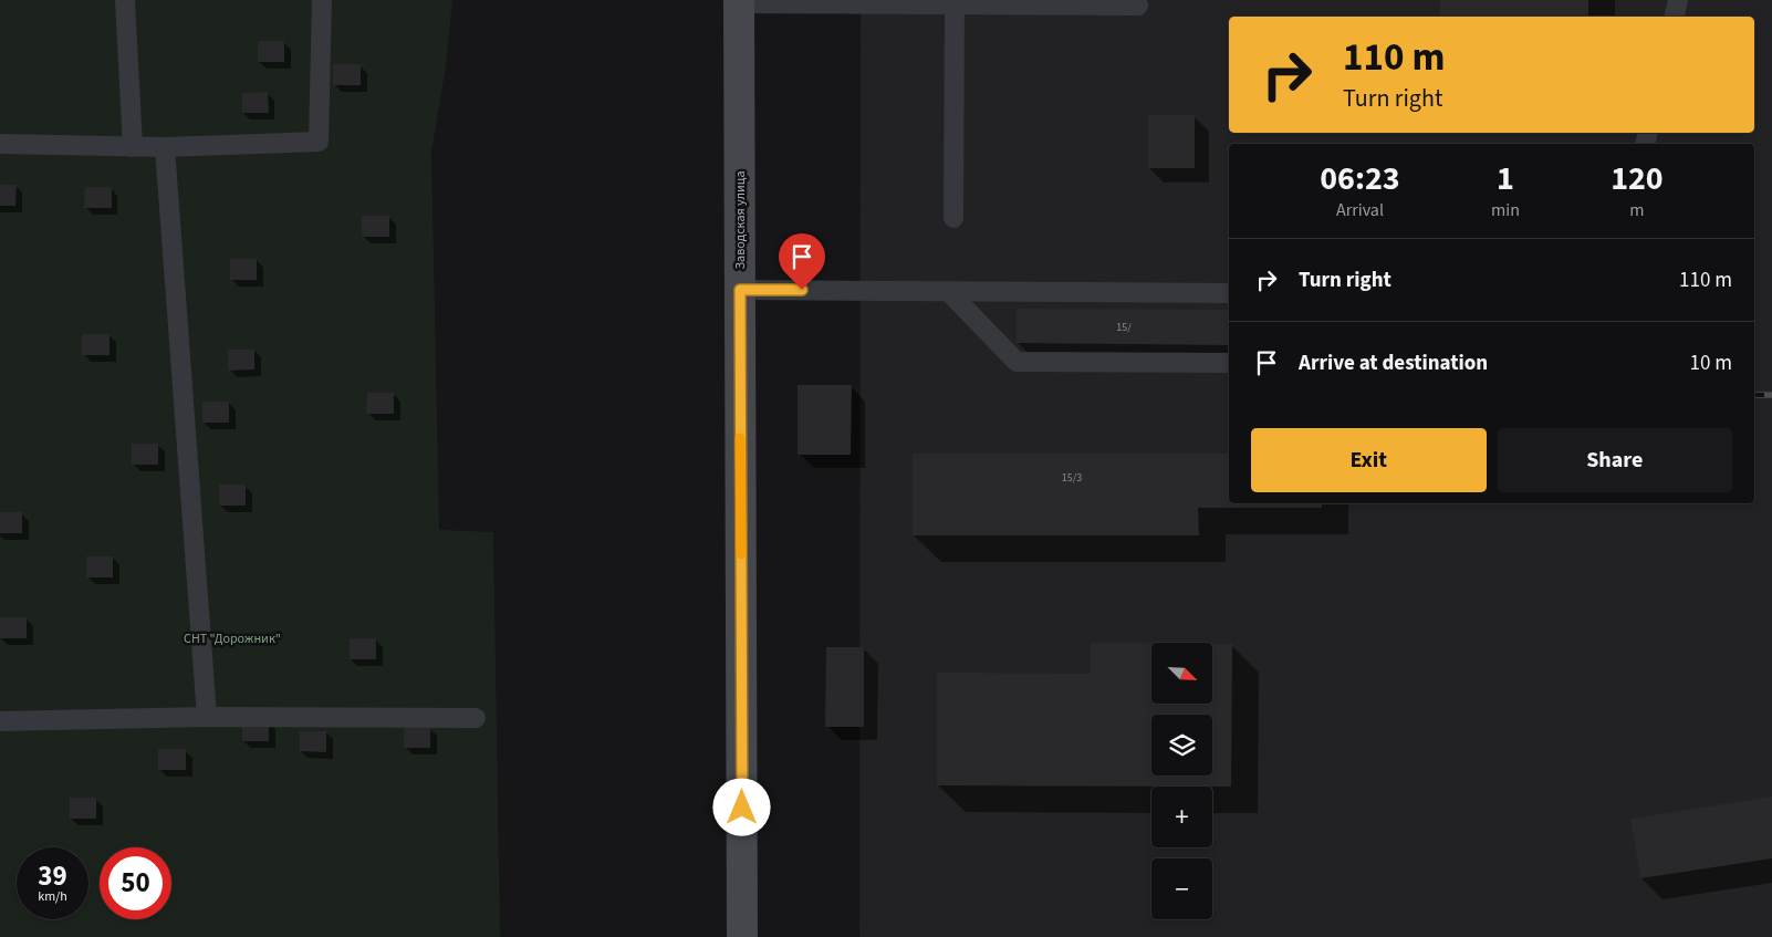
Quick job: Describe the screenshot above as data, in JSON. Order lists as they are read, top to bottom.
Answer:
{
  "streets": {
    "main road": ["Заводская улица"]
  },
  "parks": ["СНТ \"Дорожник\""],
  "house_numbers": ["15/", "15/3"],
  "north": "bottom right",
  "page": {
    "turn": ["110 m", "Turn right"],
    "eta": [
      "06:23",
      "Arrival",
      "1",
      "min",
      "120",
      "m"
    ],
    "list": [
      {
        "name": "Turn right",
        "value": "110 m"
      },
      {
        "name": "Arrive at destination",
        "value": "10 m"
      }
    ],
    "buttons": ["Exit", "Share"],
    "map_buttons": ["+", "−"],
    "speed": "39 km/h",
    "limit": "50"
  }
}
